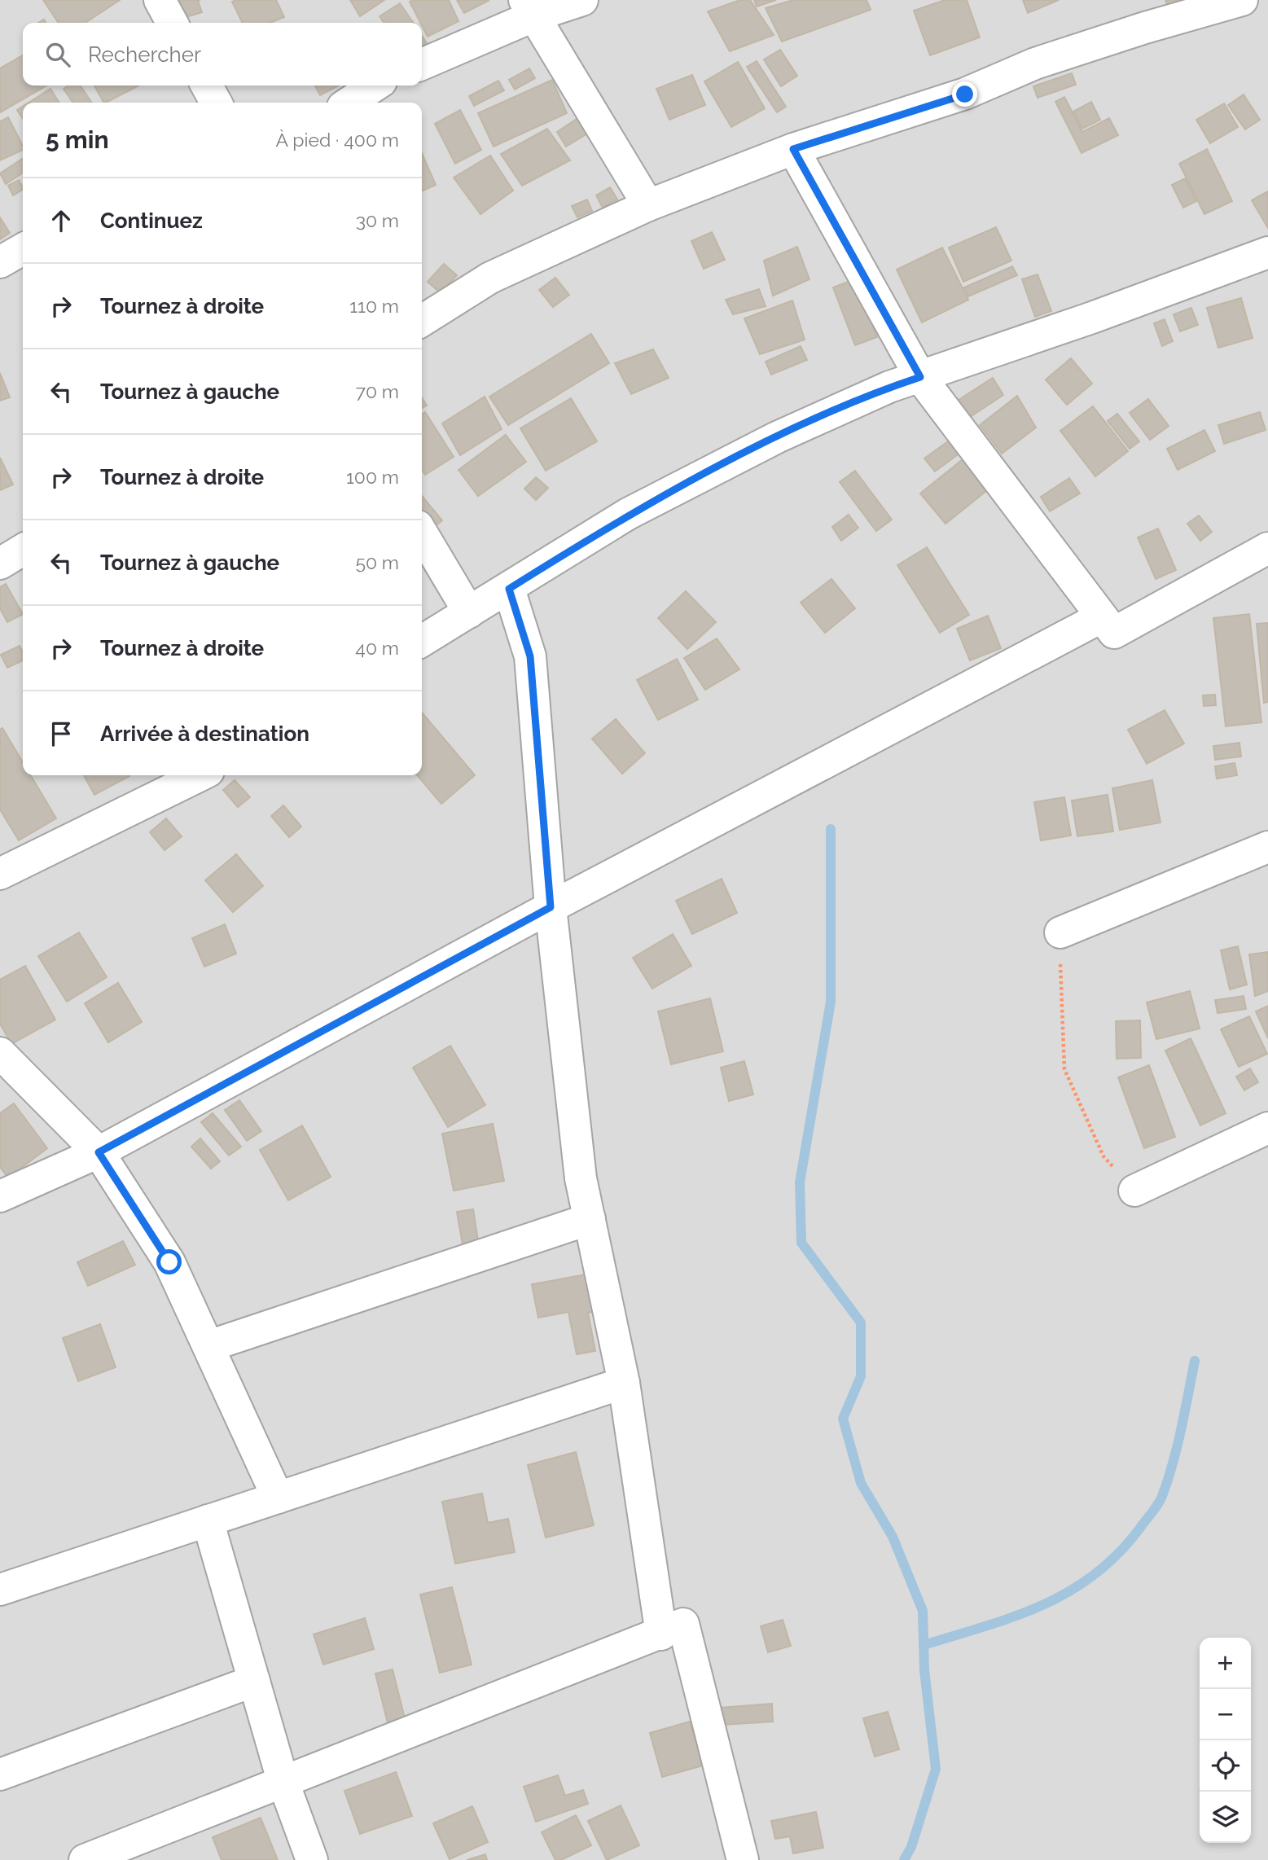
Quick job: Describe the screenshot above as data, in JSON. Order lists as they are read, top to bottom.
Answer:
{
  "page": {
    "search": "Rechercher",
    "heading": ["5 min", "À pied · 400 m"],
    "list": [
      ["Continuez", "30 m"],
      ["Tournez à droite", "110 m"],
      ["Tournez à gauche", "70 m"],
      ["Tournez à droite", "100 m"],
      ["Tournez à gauche", "50 m"],
      ["Tournez à droite", "40 m"],
      "Arrivée à destination"
    ],
    "map_buttons": ["+", "−"]
  }
}
